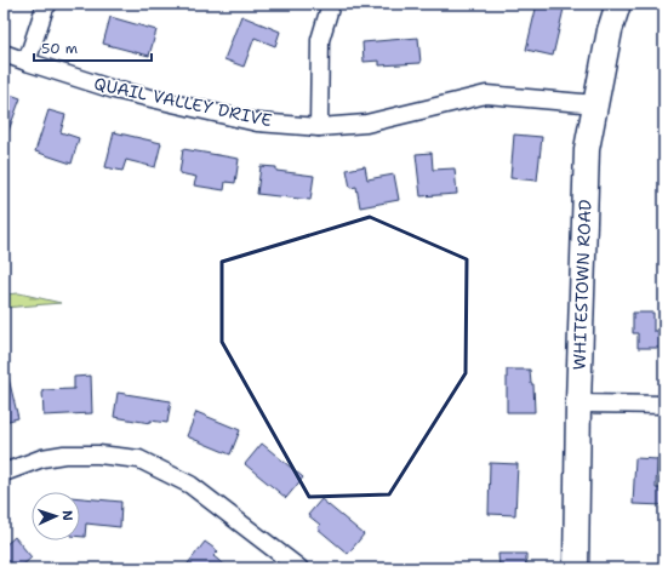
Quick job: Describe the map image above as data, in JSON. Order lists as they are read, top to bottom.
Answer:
{
  "streets": {
    "street": ["QUAIL VALLEY DRIVE", "WHITESTOWN ROAD"]
  },
  "crossings": [
    ["QUAIL VALLEY DRIVE", "WHITESTOWN ROAD"]
  ],
  "scale_bar": "50 m",
  "north": "right"
}
